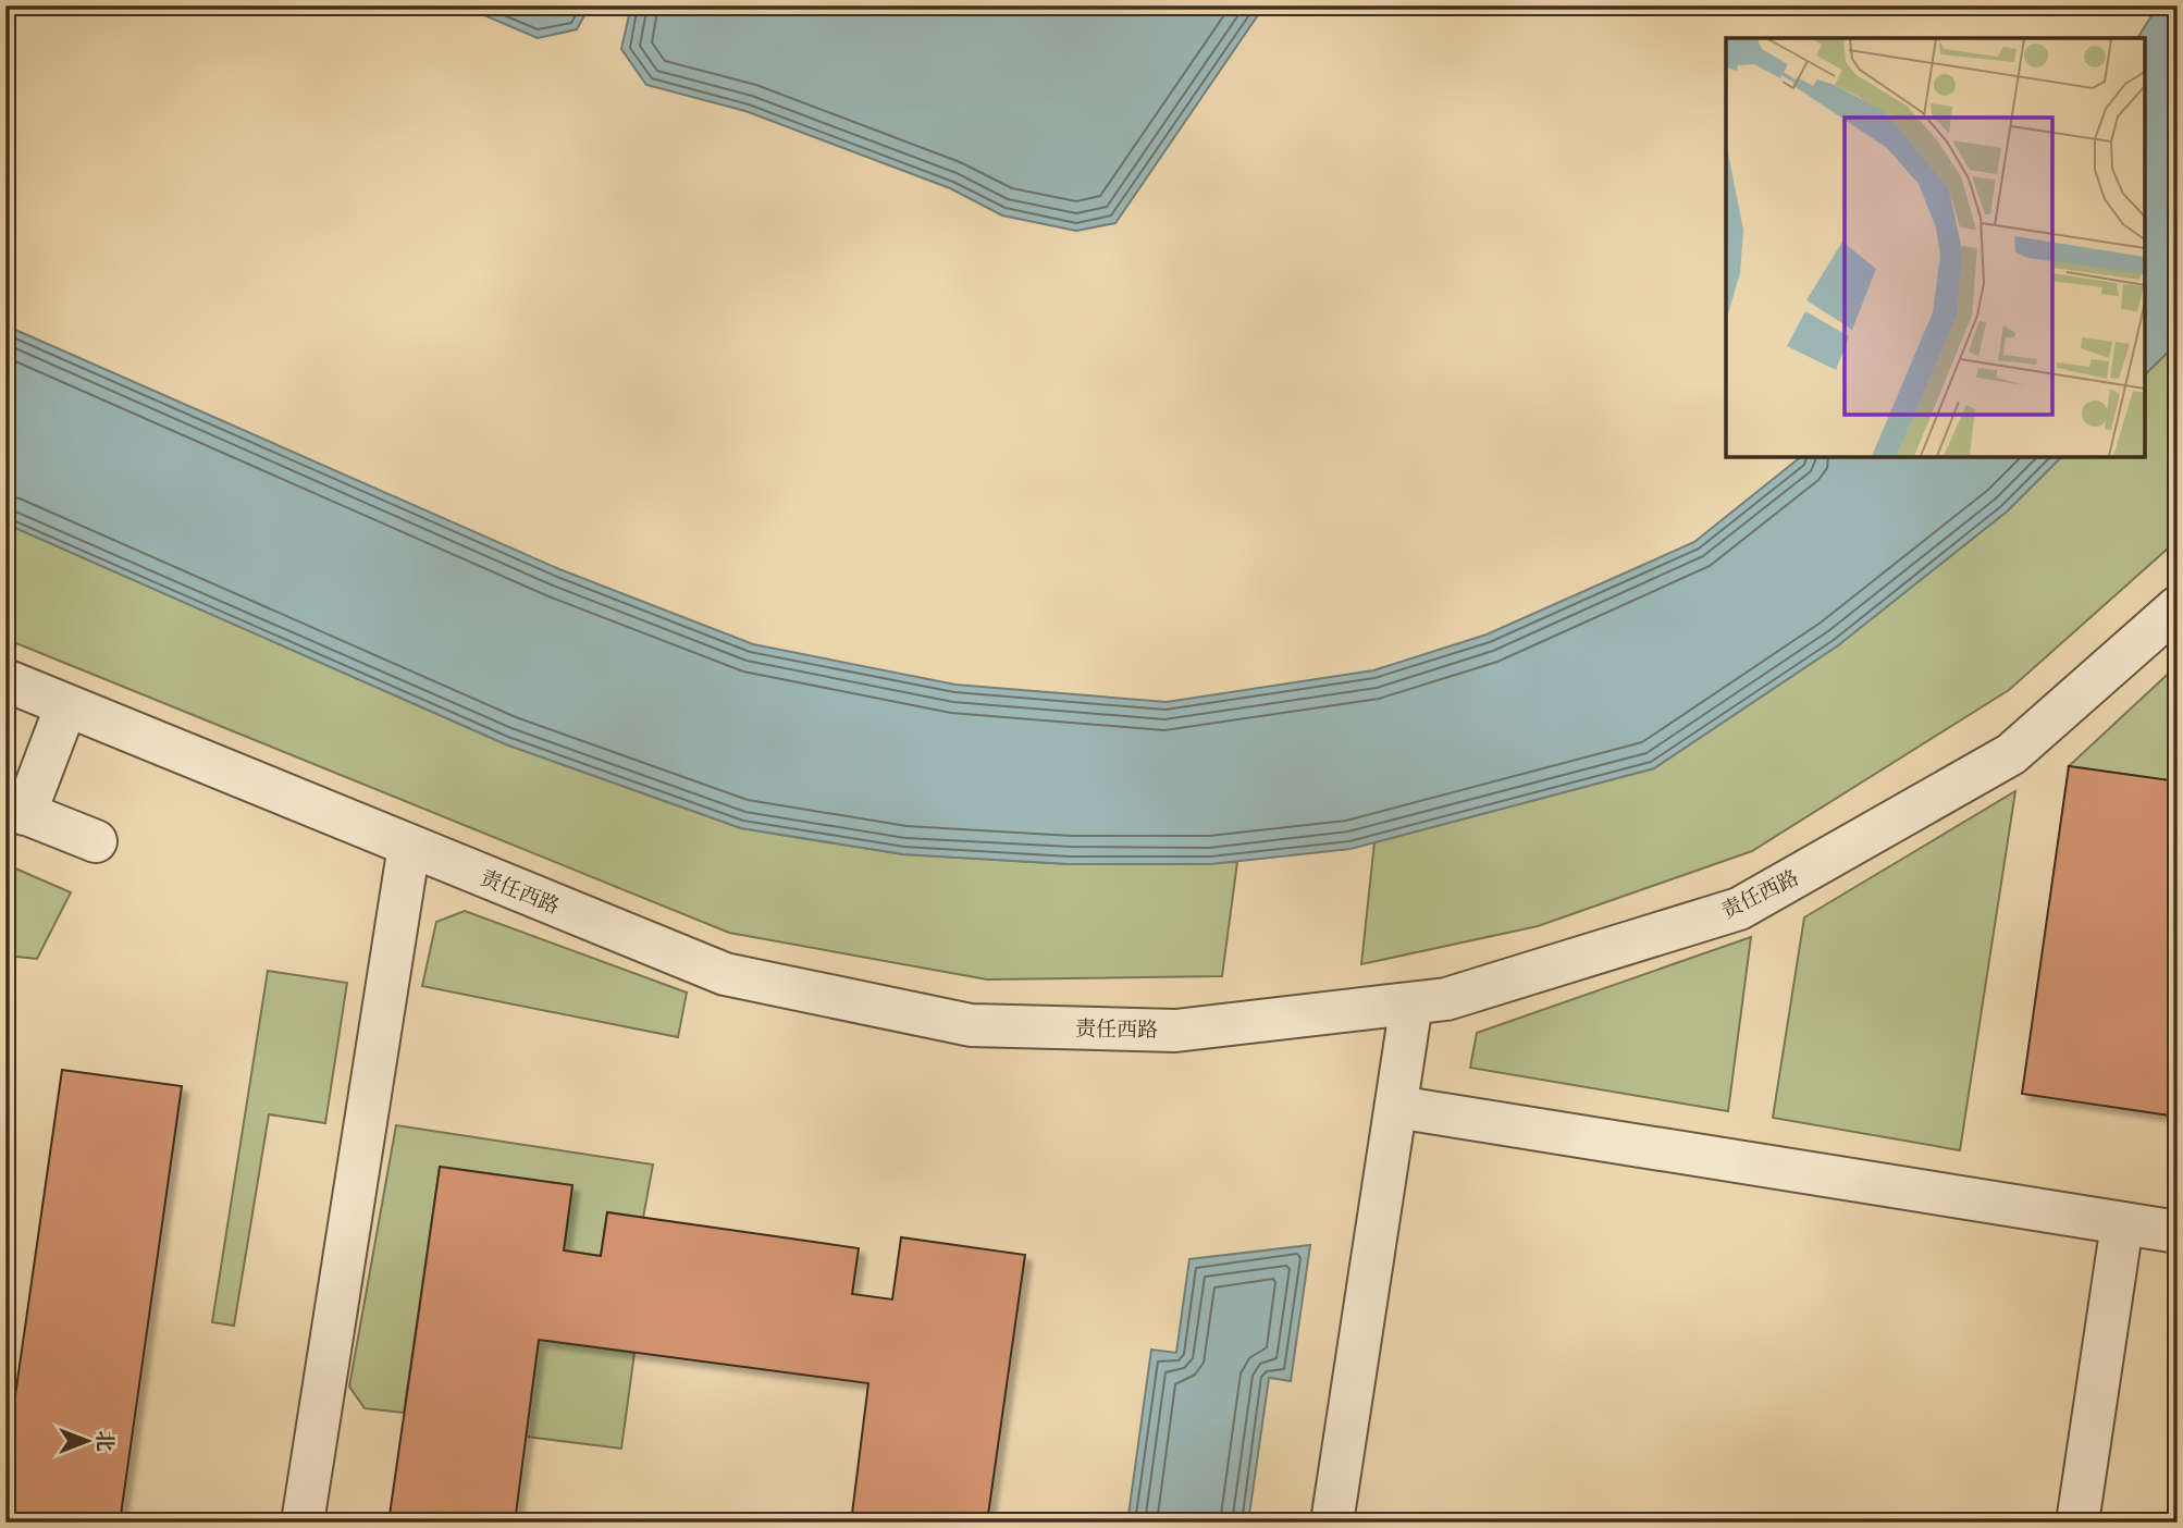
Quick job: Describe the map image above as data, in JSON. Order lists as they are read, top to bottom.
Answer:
{
  "streets": {
    "lane": ["责任西路"]
  },
  "north": "right"
}
